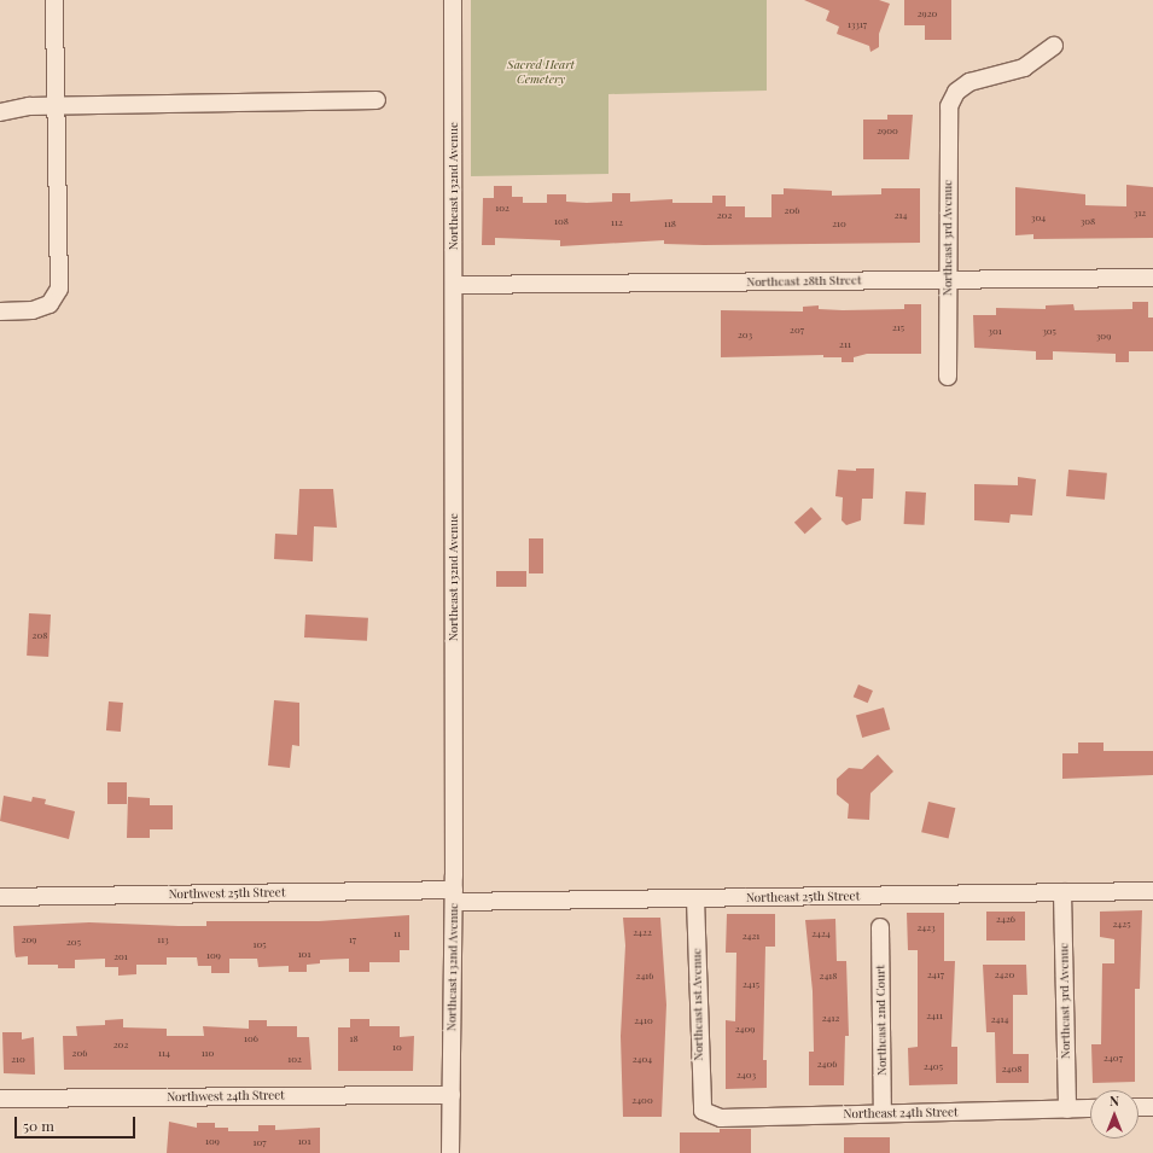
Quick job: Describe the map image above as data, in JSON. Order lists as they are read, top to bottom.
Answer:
{
  "streets": {
    "street": [
      "Northeast 132nd Avenue",
      "Northeast 3rd Avenue",
      "Northeast 28th Street",
      "Northwest 25th Street",
      "Northeast 25th Street",
      "Northeast 1st Avenue",
      "Northeast 2nd Court",
      "Northwest 24th Street",
      "Northeast 24th Street"
    ]
  },
  "crossings": [
    ["Northeast 132nd Avenue", "Northeast 28th Street"],
    ["Northeast 132nd Avenue", "Northwest 25th Street"],
    ["Northeast 132nd Avenue", "Northeast 25th Street"],
    ["Northeast 132nd Avenue", "Northwest 24th Street"],
    ["Northeast 3rd Avenue", "Northeast 28th Street"],
    ["Northeast 3rd Avenue", "Northeast 25th Street"],
    ["Northeast 3rd Avenue", "Northeast 24th Street"],
    ["Northwest 25th Street", "Northeast 25th Street"],
    ["Northeast 25th Street", "Northeast 1st Avenue"],
    ["Northeast 1st Avenue", "Northeast 24th Street"],
    ["Northeast 2nd Court", "Northeast 24th Street"]
  ],
  "parks": ["Sacred Heart Cemetery"],
  "house_numbers": [
    "2920",
    "13317",
    "2900",
    "102",
    "206",
    "312",
    "202",
    "214",
    "304",
    "108",
    "308",
    "112",
    "118",
    "210",
    "215",
    "207",
    "301",
    "305",
    "203",
    "309",
    "211",
    "208",
    "2426",
    "2425",
    "2423",
    "2422",
    "11",
    "2424",
    "2421",
    "209",
    "113",
    "17",
    "205",
    "105",
    "101",
    "109",
    "201",
    "2417",
    "2420",
    "2416",
    "2418",
    "2415",
    "2411",
    "2412",
    "2414",
    "2410",
    "2409",
    "106",
    "18",
    "202",
    "10",
    "206",
    "114",
    "110",
    "2407",
    "210",
    "102",
    "2404",
    "2406",
    "2405",
    "2408",
    "2403",
    "2400",
    "109",
    "101",
    "107"
  ],
  "scale_bar": "50 m",
  "north": "top"
}
